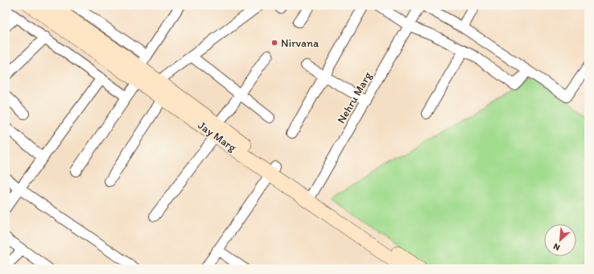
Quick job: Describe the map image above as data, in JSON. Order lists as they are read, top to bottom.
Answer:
{
  "streets": {
    "main road": ["Jay Marg"],
    "street": ["Nehru Marg"]
  },
  "crossings": [
    ["Nehru Marg", "Jay Marg"]
  ],
  "places": ["Nirvana"],
  "north": "bottom left"
}
